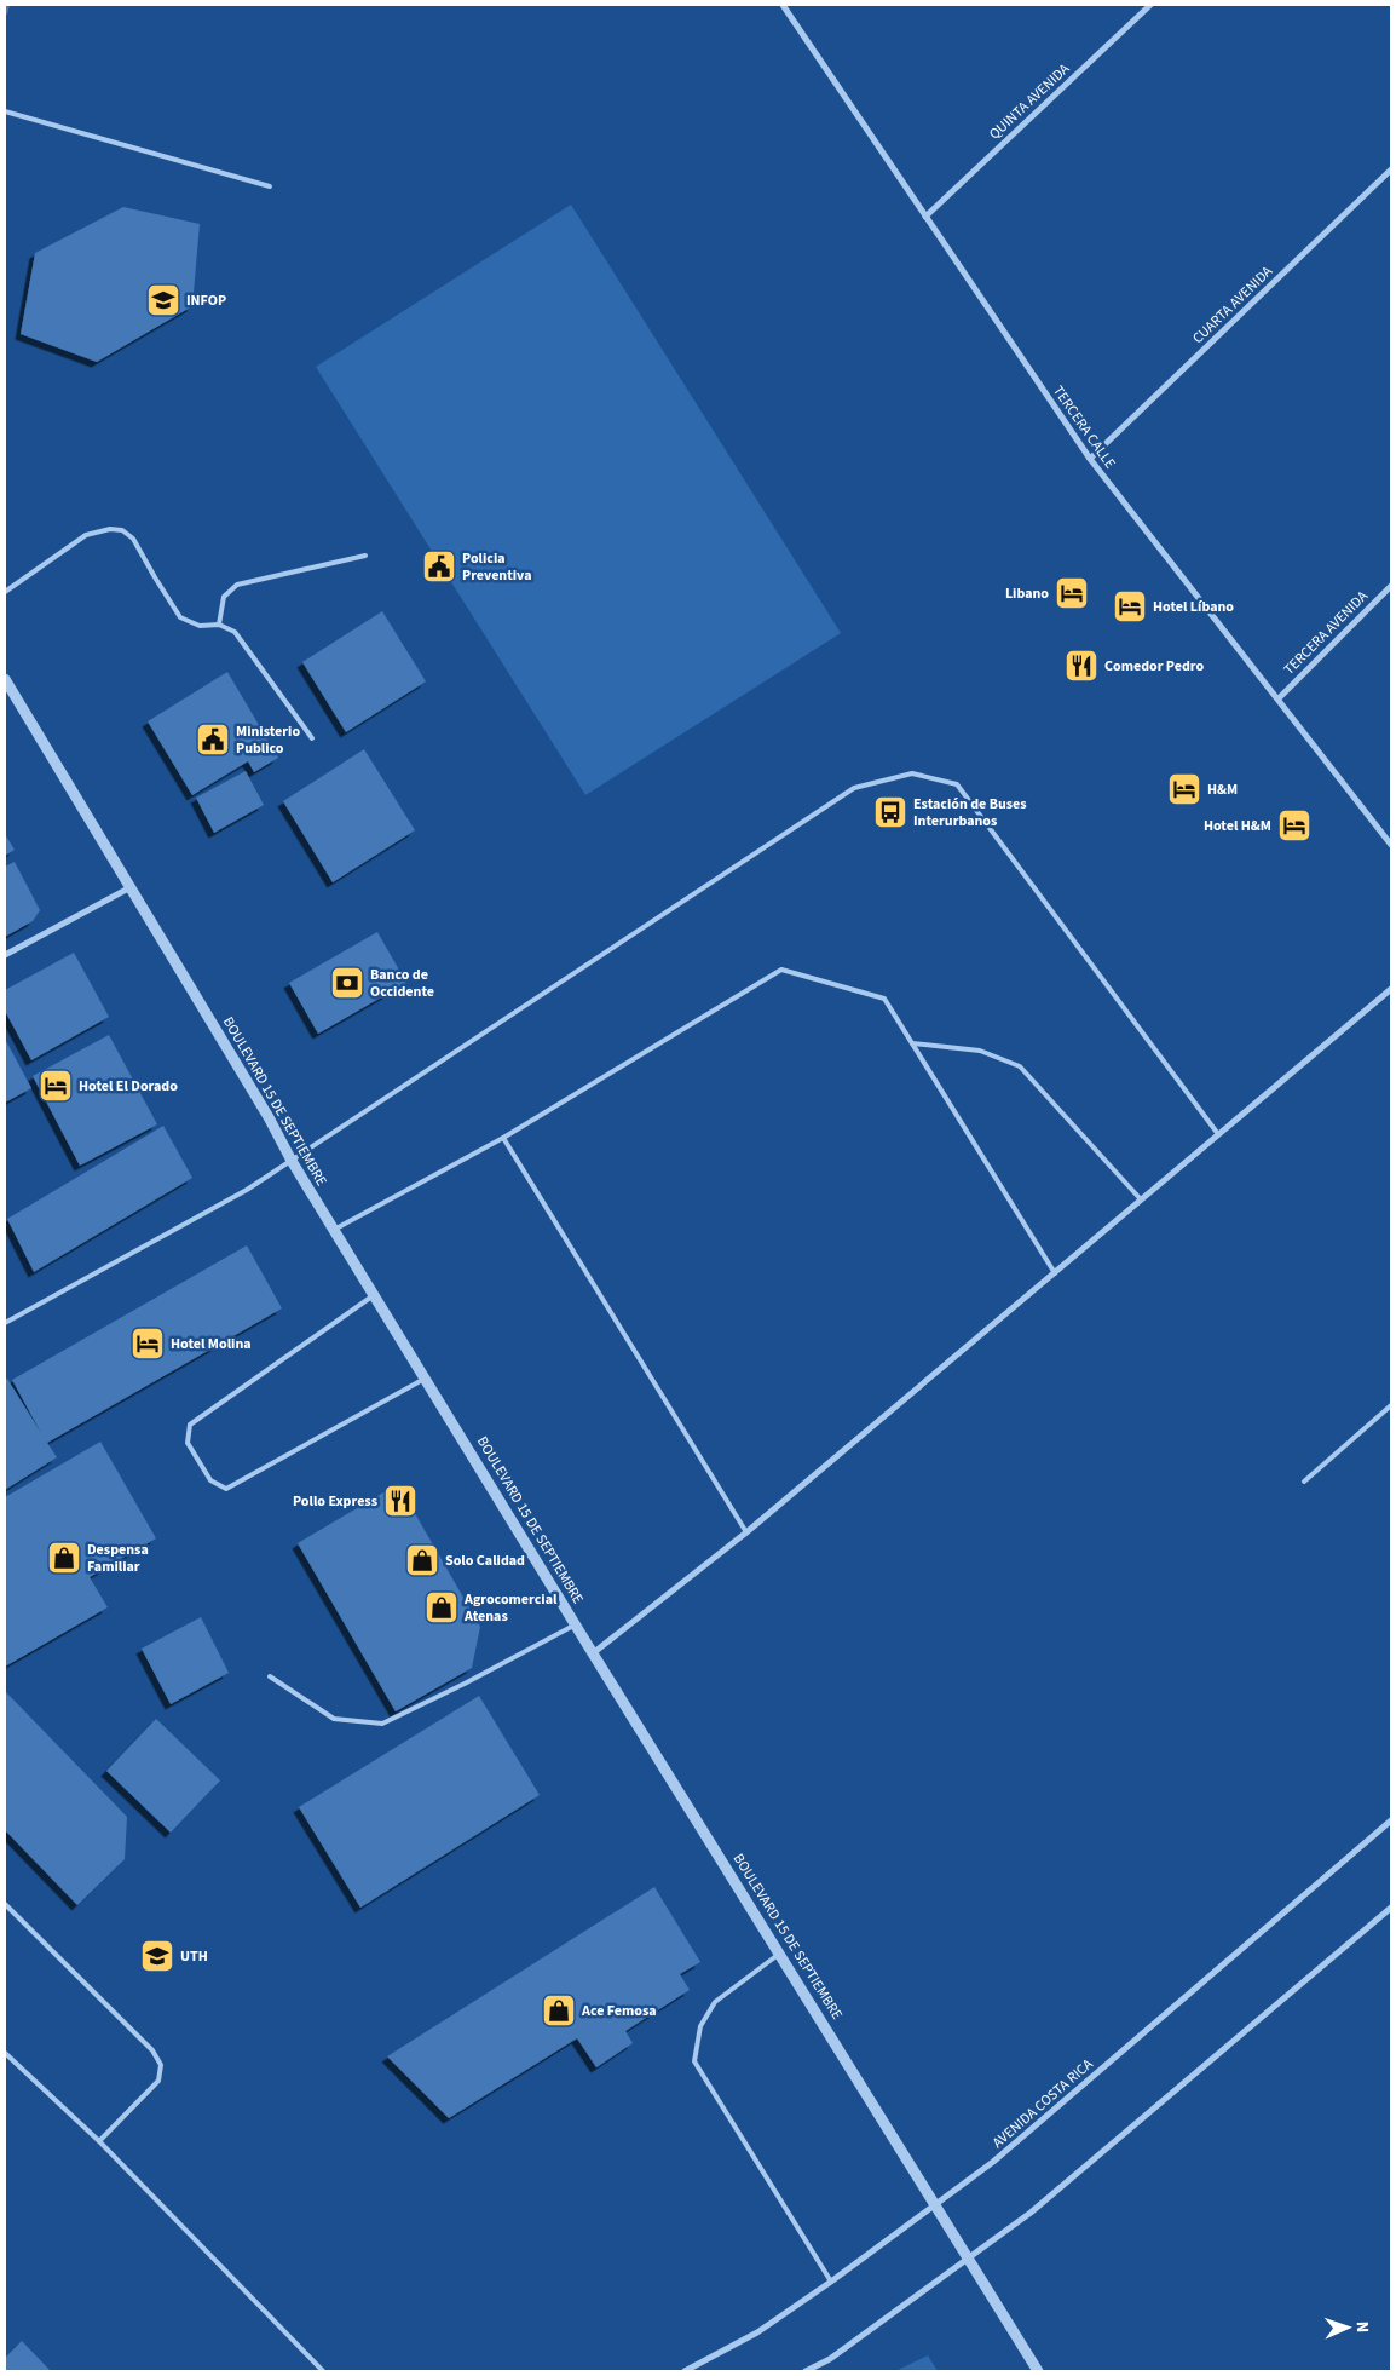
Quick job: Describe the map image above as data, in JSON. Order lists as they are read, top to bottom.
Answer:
{
  "streets": {
    "street": [
      "QUINTA AVENIDA",
      "CUARTA AVENIDA",
      "TERCERA CALLE",
      "TERCERA AVENIDA",
      "BOULEVARD 15 DE SEPTIEMBRE",
      "AVENIDA COSTA RICA"
    ]
  },
  "crossings": [
    ["QUINTA AVENIDA", "TERCERA CALLE"],
    ["CUARTA AVENIDA", "TERCERA CALLE"],
    ["TERCERA CALLE", "TERCERA AVENIDA"],
    ["BOULEVARD 15 DE SEPTIEMBRE", "AVENIDA COSTA RICA"]
  ],
  "places": {
    "school or university": ["INFOP", "UTH"],
    "public building": ["Policia Preventiva", "Ministerio Publico"],
    "hotel": [
      "Libano",
      "Hotel Líbano",
      "H&M",
      "Hotel H&M",
      "Hotel El Dorado",
      "Hotel Molina"
    ],
    "restaurant": ["Comedor Pedro", "Pollo Express"],
    "bus stop": ["Estación de Buses Interurbanos"],
    "bank": ["Banco de Occidente"],
    "shop": [
      "Despensa Familiar",
      "Solo Calidad",
      "Agrocomercial Atenas",
      "Ace Femosa"
    ]
  },
  "north": "right"
}
